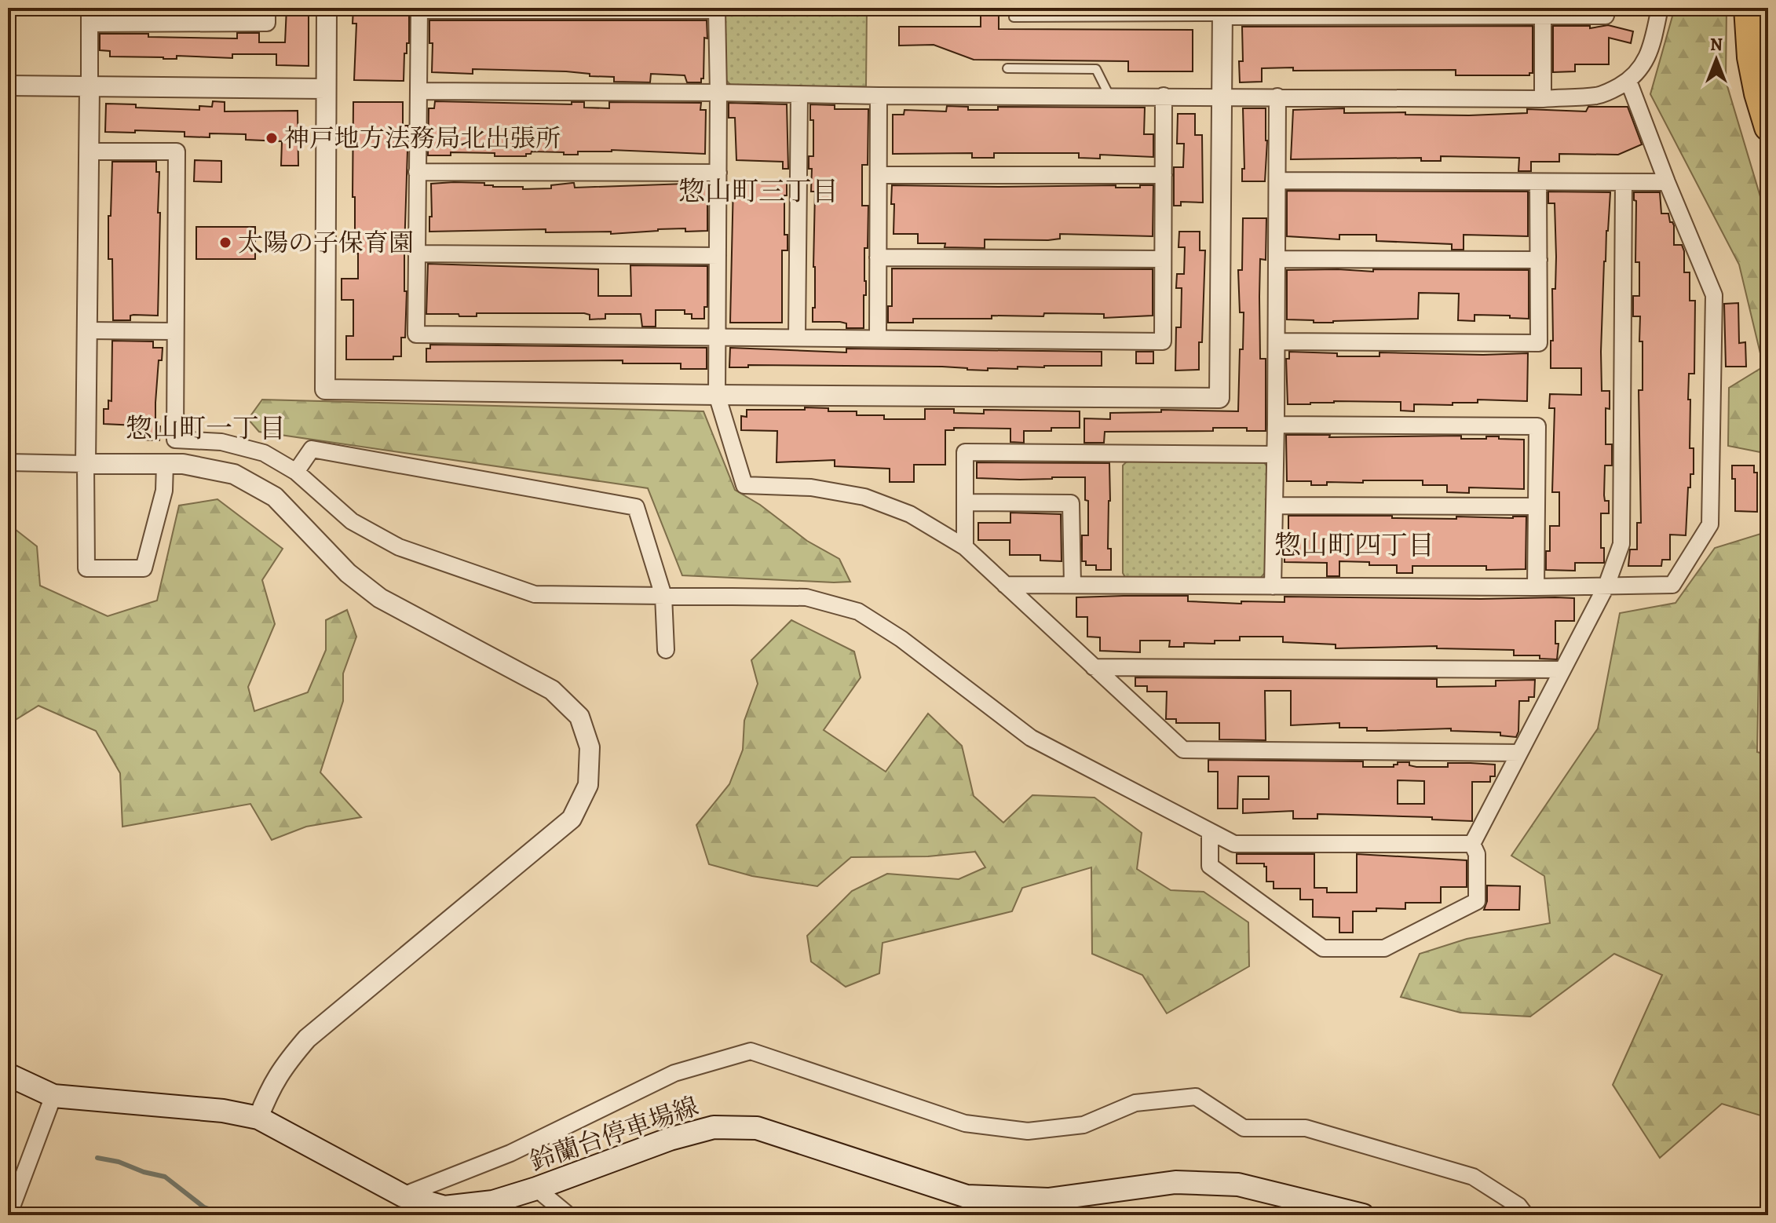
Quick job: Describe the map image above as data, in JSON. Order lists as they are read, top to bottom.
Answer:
{
  "streets": {
    "main road": ["鈴蘭台停車場線"]
  },
  "districts": ["惣山町三丁目", "惣山町一丁目", "惣山町四丁目"],
  "places": ["神戸地方法務局北出張所", "太陽の子保育園"],
  "north": "top"
}
